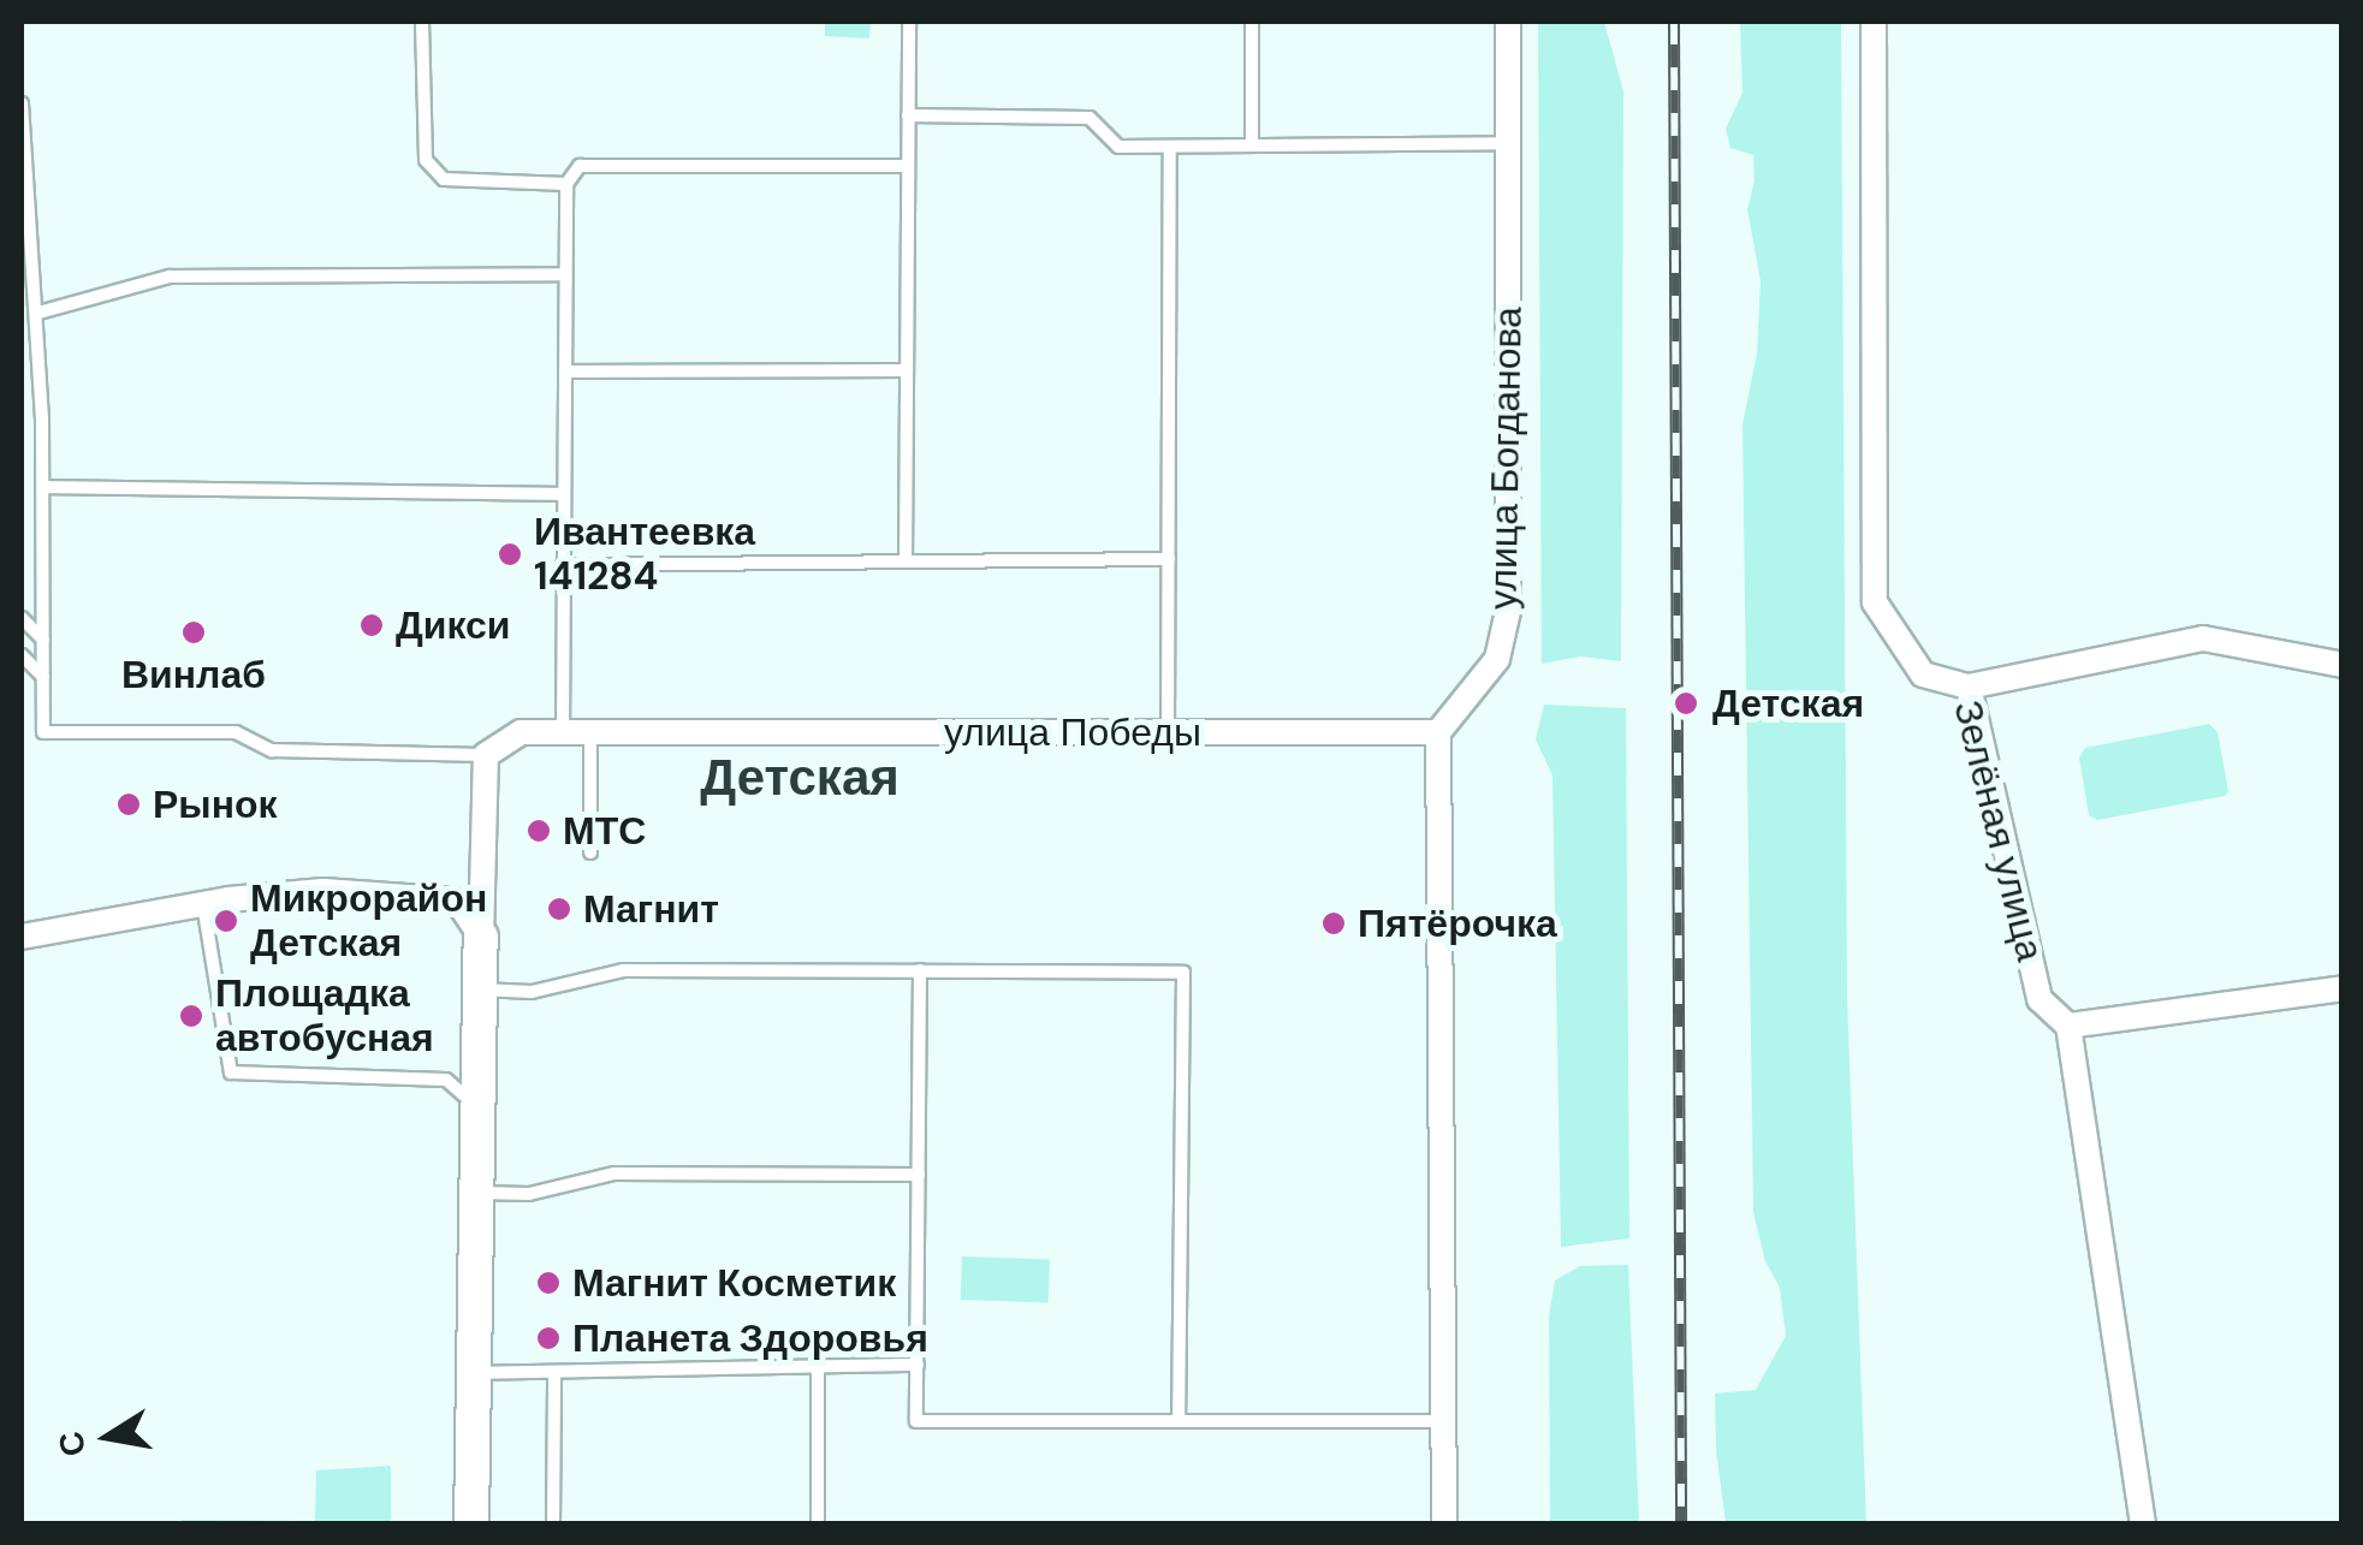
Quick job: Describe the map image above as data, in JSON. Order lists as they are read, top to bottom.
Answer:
{
  "streets": {
    "street": ["улица Богданова", "улица Победы", "Зелёная улица"]
  },
  "crossings": [
    ["улица Богданова", "улица Победы"]
  ],
  "districts": ["Детская"],
  "places": [
    "Ивантеевка 141284",
    "Дикси",
    "Винлаб",
    "Детская",
    "Рынок",
    "МТС",
    "Магнит",
    "Микрорайон Детская",
    "Пятёрочка",
    "Площадка автобусная",
    "Магнит Косметик",
    "Планета Здоровья"
  ],
  "north": "left"
}
